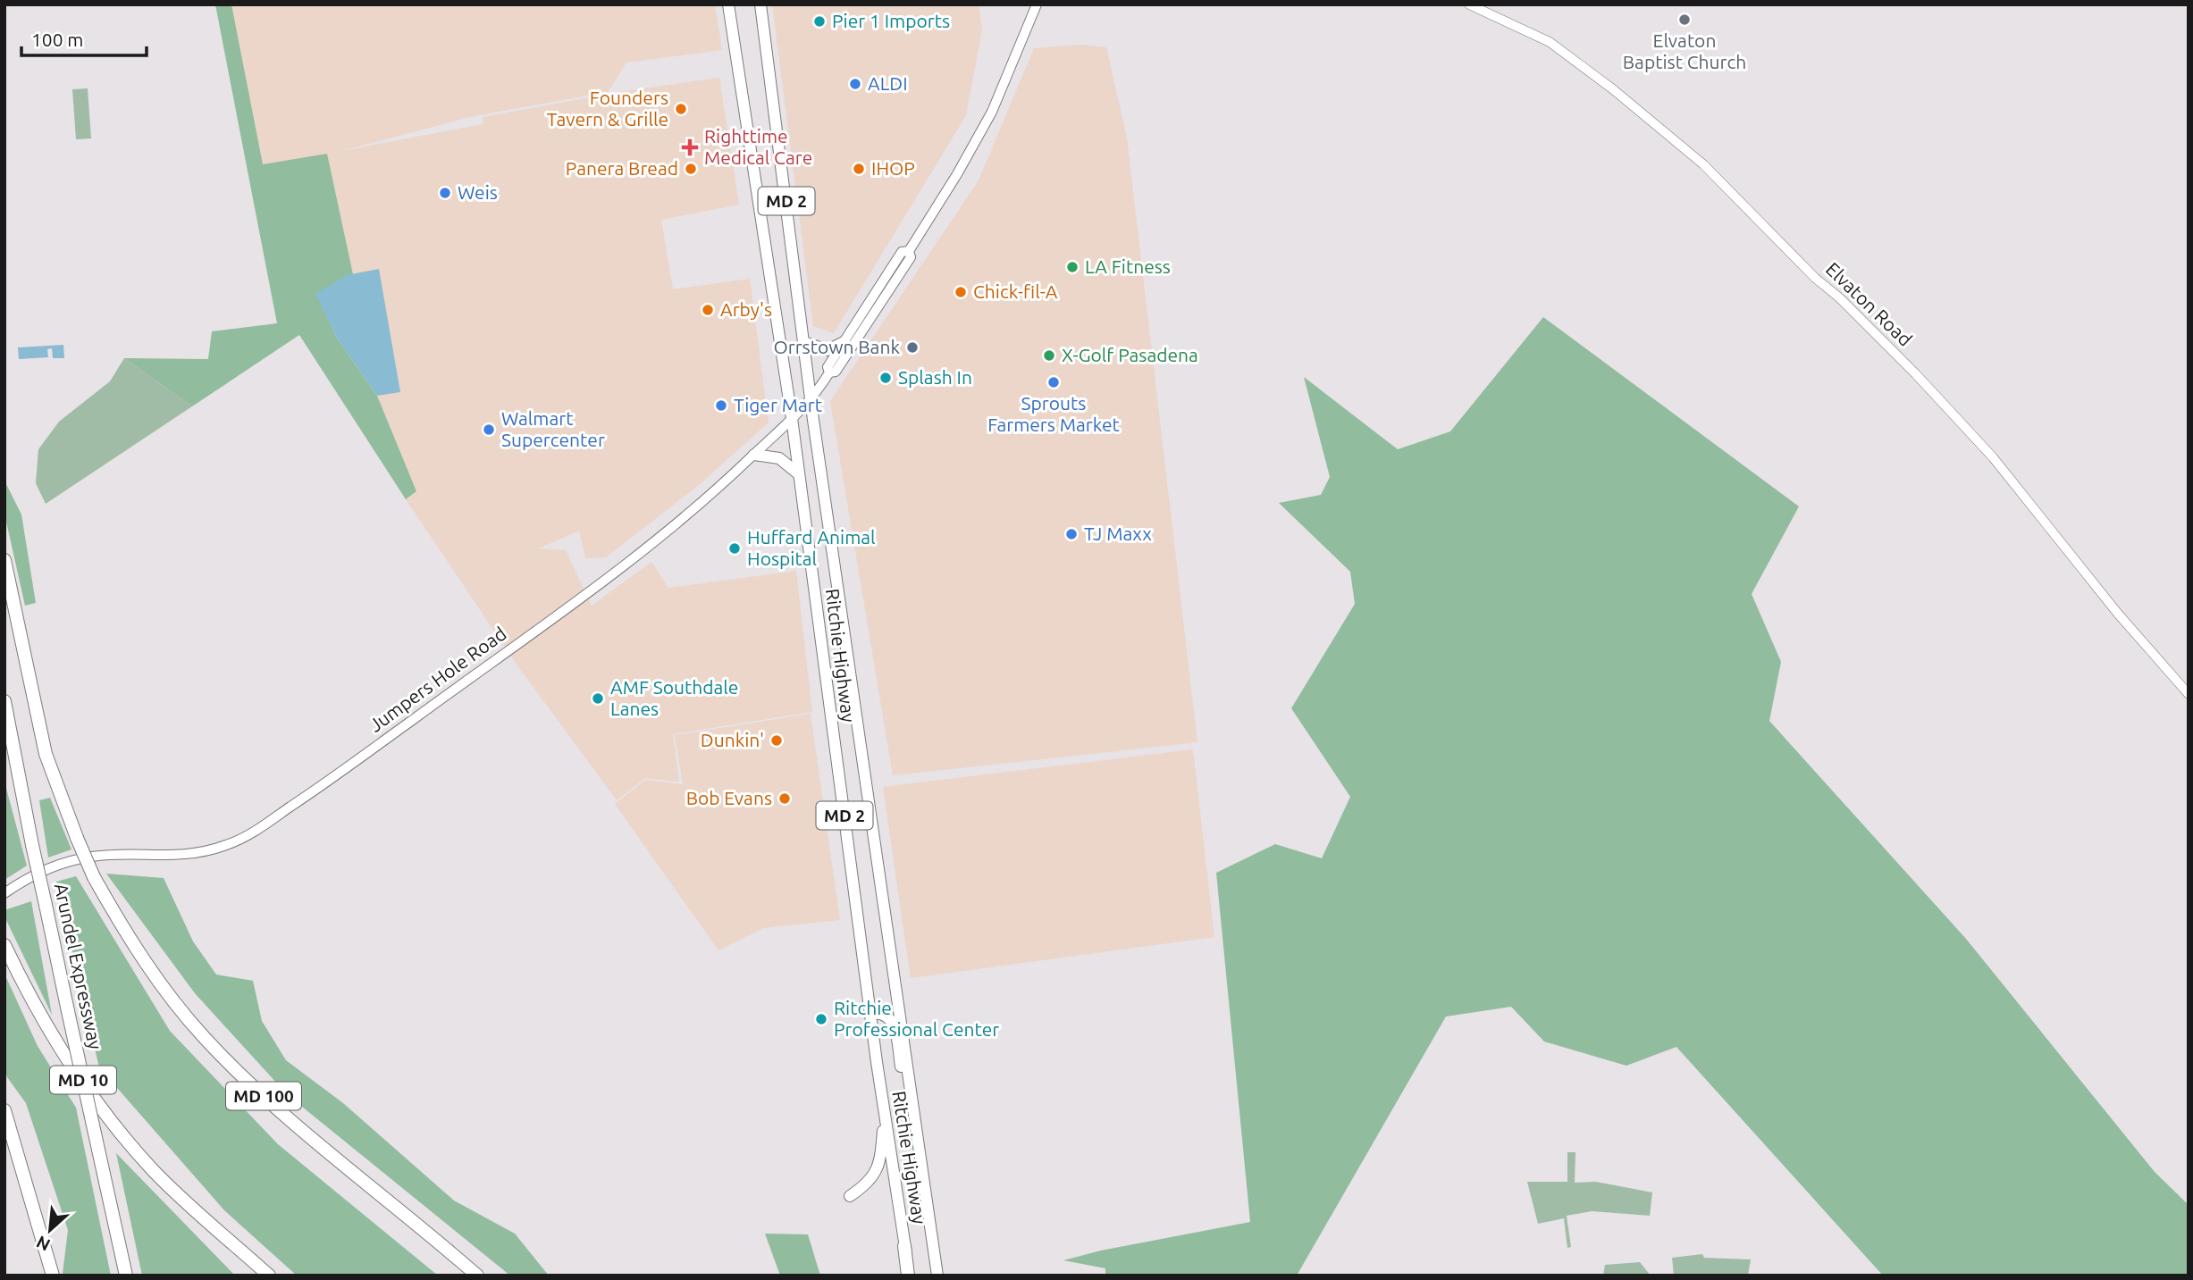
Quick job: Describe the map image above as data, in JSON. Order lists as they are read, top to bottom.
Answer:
{
  "streets": {
    "highway": ["Arundel Expressway", "MD 10", "MD 100"],
    "main road": ["MD 2", "Ritchie Highway", "Jumpers Hole Road"],
    "street": ["Elvaton Road"]
  },
  "crossings": [
    ["Ritchie Highway", "Jumpers Hole Road"]
  ],
  "places": {
    "other": [
      "Elvaton Baptist Church",
      "Pier 1 Imports",
      "ALDI",
      "Founders Tavern & Grille",
      "Panera Bread",
      "IHOP",
      "Weis",
      "LA Fitness",
      "Chick-fil-A",
      "Arby's",
      "Orrstown Bank",
      "X-Golf Pasadena",
      "Splash In",
      "Sprouts Farmers Market",
      "Tiger Mart",
      "Walmart Supercenter",
      "TJ Maxx",
      "Huffard Animal Hospital",
      "AMF Southdale Lanes",
      "Dunkin'",
      "Bob Evans",
      "Ritchie Professional Center"
    ],
    "health": ["Righttime Medical Care"]
  },
  "scale_bar": "100 m",
  "north": "bottom left"
}
